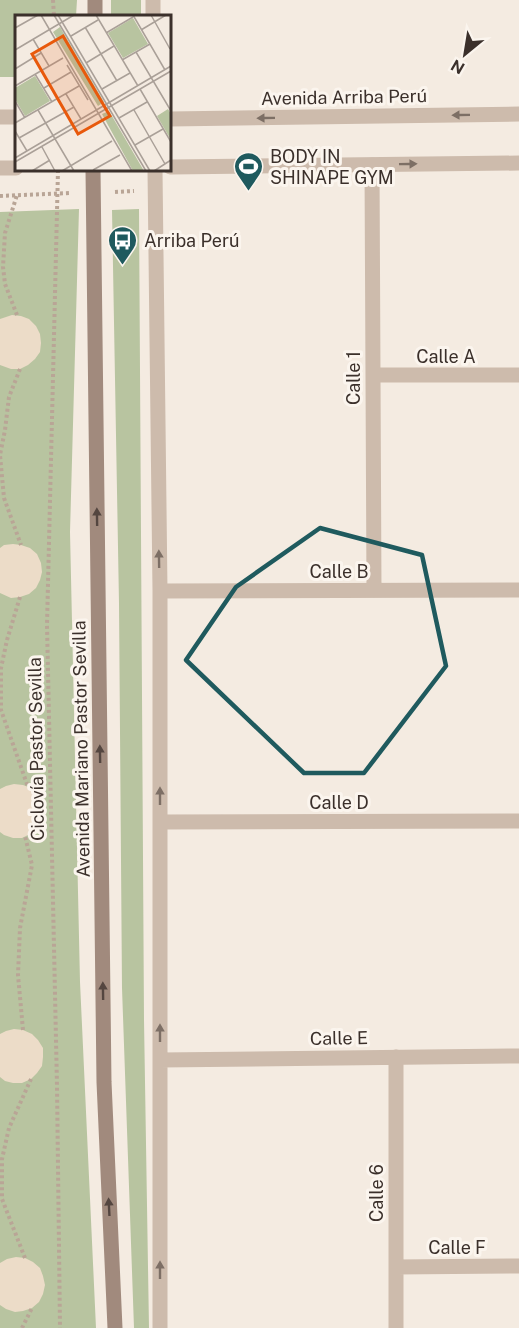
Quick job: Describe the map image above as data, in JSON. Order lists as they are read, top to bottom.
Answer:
{
  "streets": {
    "main road": ["Avenida Mariano Pastor Sevilla"],
    "street": [
      "Avenida Arriba Perú",
      "Calle A",
      "Calle 1",
      "Calle B",
      "Calle D",
      "Calle E",
      "Calle 6",
      "Calle F"
    ],
    "path": ["Ciclovía Pastor Sevilla"]
  },
  "crossings": [
    ["Calle A", "Calle 1"],
    ["Calle 1", "Calle B"],
    ["Calle E", "Calle 6"],
    ["Calle 6", "Calle F"]
  ],
  "one_way": ["Avenida Mariano Pastor Sevilla"],
  "places": {
    "sports": ["BODY IN SHINAPE GYM"],
    "bus stop": ["Arriba Perú"]
  },
  "north": "bottom left"
}
